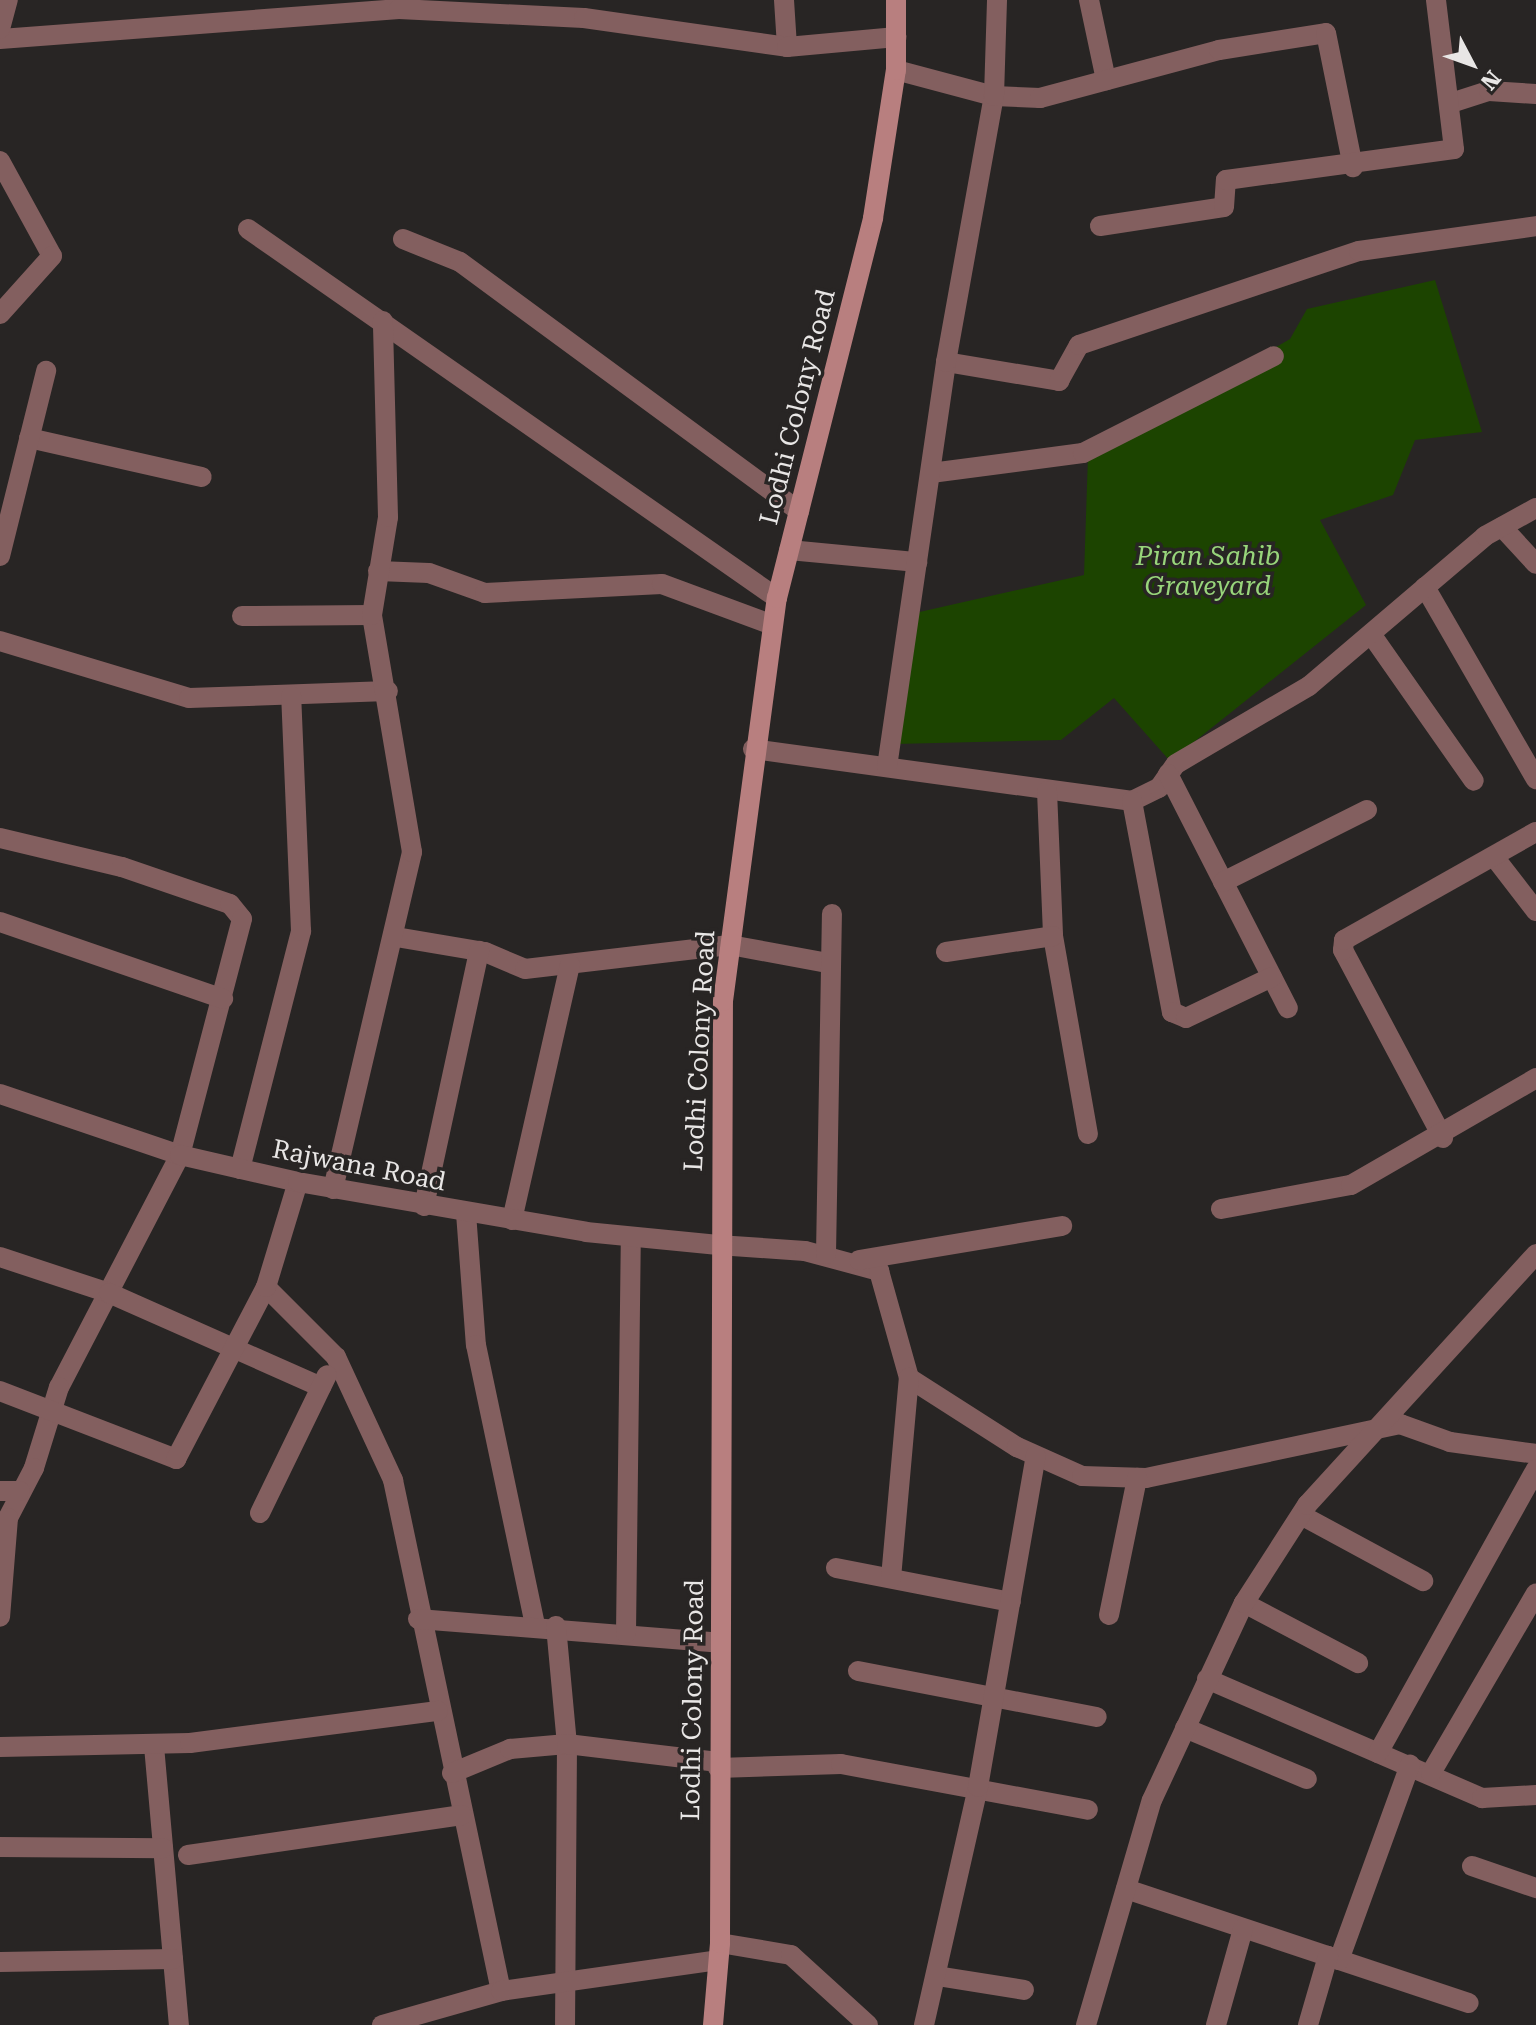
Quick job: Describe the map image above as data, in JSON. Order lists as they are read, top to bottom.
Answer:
{
  "streets": {
    "main road": ["Lodhi Colony Road"],
    "street": ["Rajwana Road"]
  },
  "crossings": [
    ["Lodhi Colony Road", "Rajwana Road"]
  ],
  "parks": ["Piran Sahib Graveyard"],
  "north": "bottom right"
}
